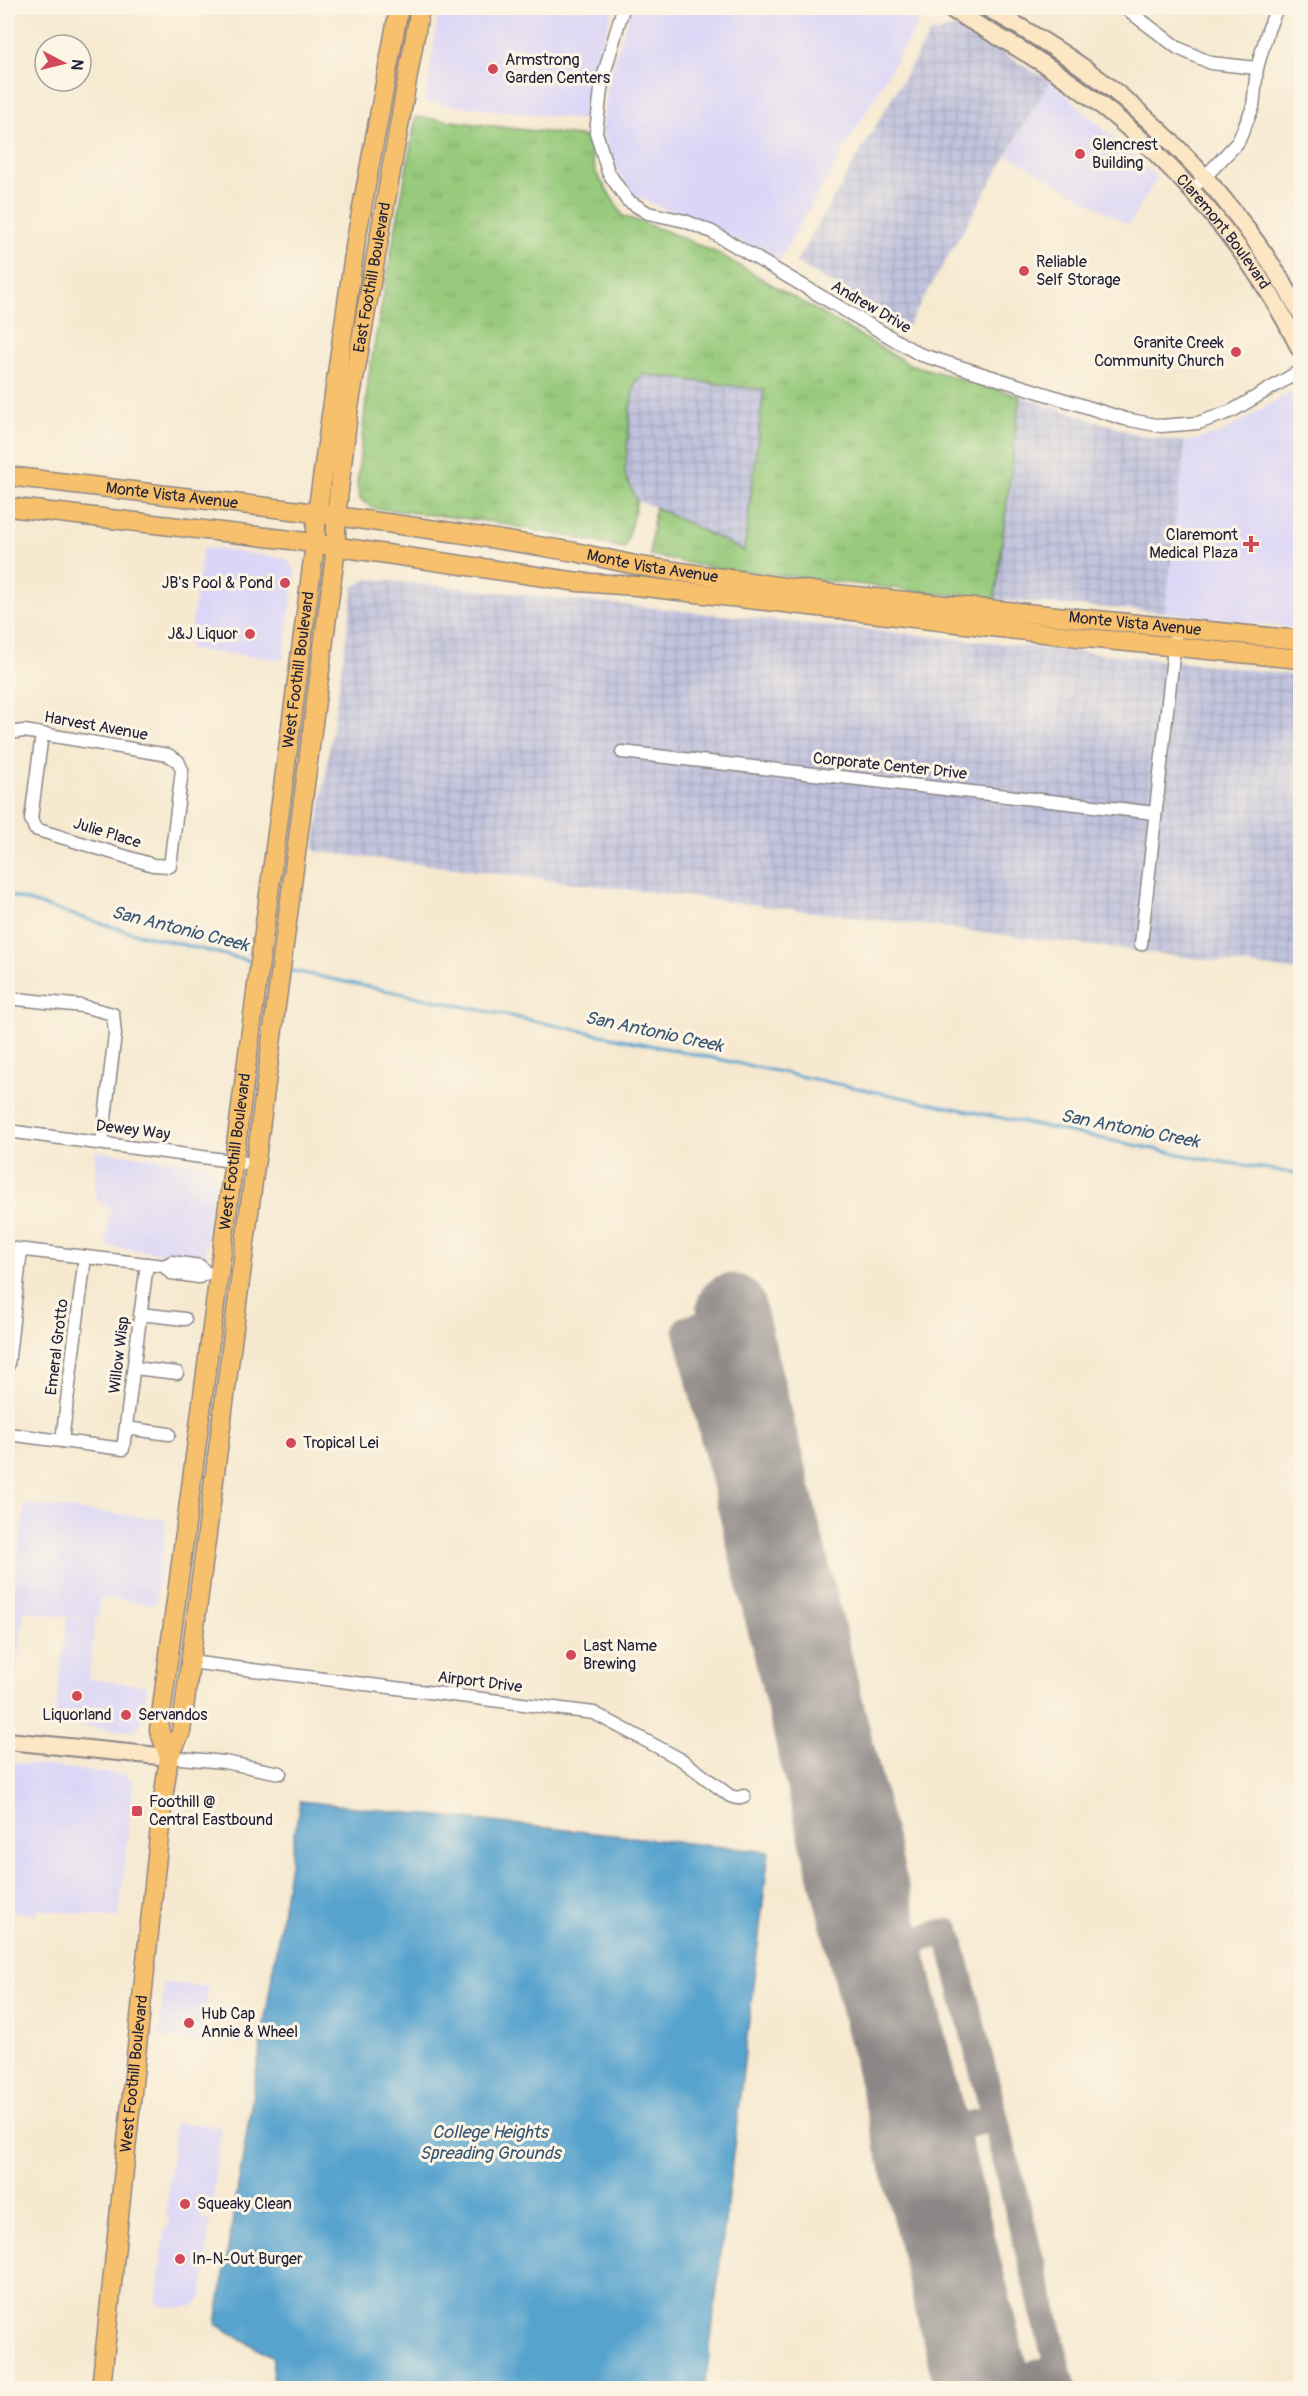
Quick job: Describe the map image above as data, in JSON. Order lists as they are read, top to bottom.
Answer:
{
  "streets": {
    "main road": [
      "Claremont Boulevard",
      "East Foothill Boulevard",
      "Monte Vista Avenue",
      "West Foothill Boulevard"
    ],
    "street": [
      "Andrew Drive",
      "Harvest Avenue",
      "Corporate Center Drive",
      "Julie Place",
      "Dewey Way",
      "Emeral Grotto",
      "Willow Wisp",
      "Airport Drive"
    ]
  },
  "crossings": [
    ["East Foothill Boulevard", "Monte Vista Avenue"],
    ["East Foothill Boulevard", "West Foothill Boulevard"],
    ["Monte Vista Avenue", "West Foothill Boulevard"],
    ["West Foothill Boulevard", "Dewey Way"],
    ["West Foothill Boulevard", "Airport Drive"],
    ["Harvest Avenue", "Julie Place"],
    ["Emeral Grotto", "Willow Wisp"]
  ],
  "water": ["San Antonio Creek", "College Heights Spreading Grounds"],
  "places": {
    "other": [
      "Armstrong Garden Centers",
      "Glencrest Building",
      "Reliable Self Storage",
      "Granite Creek Community Church",
      "JB's Pool & Pond",
      "J&J Liquor",
      "Tropical Lei",
      "Last Name Brewing",
      "Liquorland",
      "Servandos",
      "Hub Cap Annie & Wheel",
      "Squeaky Clean",
      "In-N-Out Burger"
    ],
    "health": ["Claremont Medical Plaza"],
    "transit": ["Foothill @ Central Eastbound"]
  },
  "north": "right"
}
